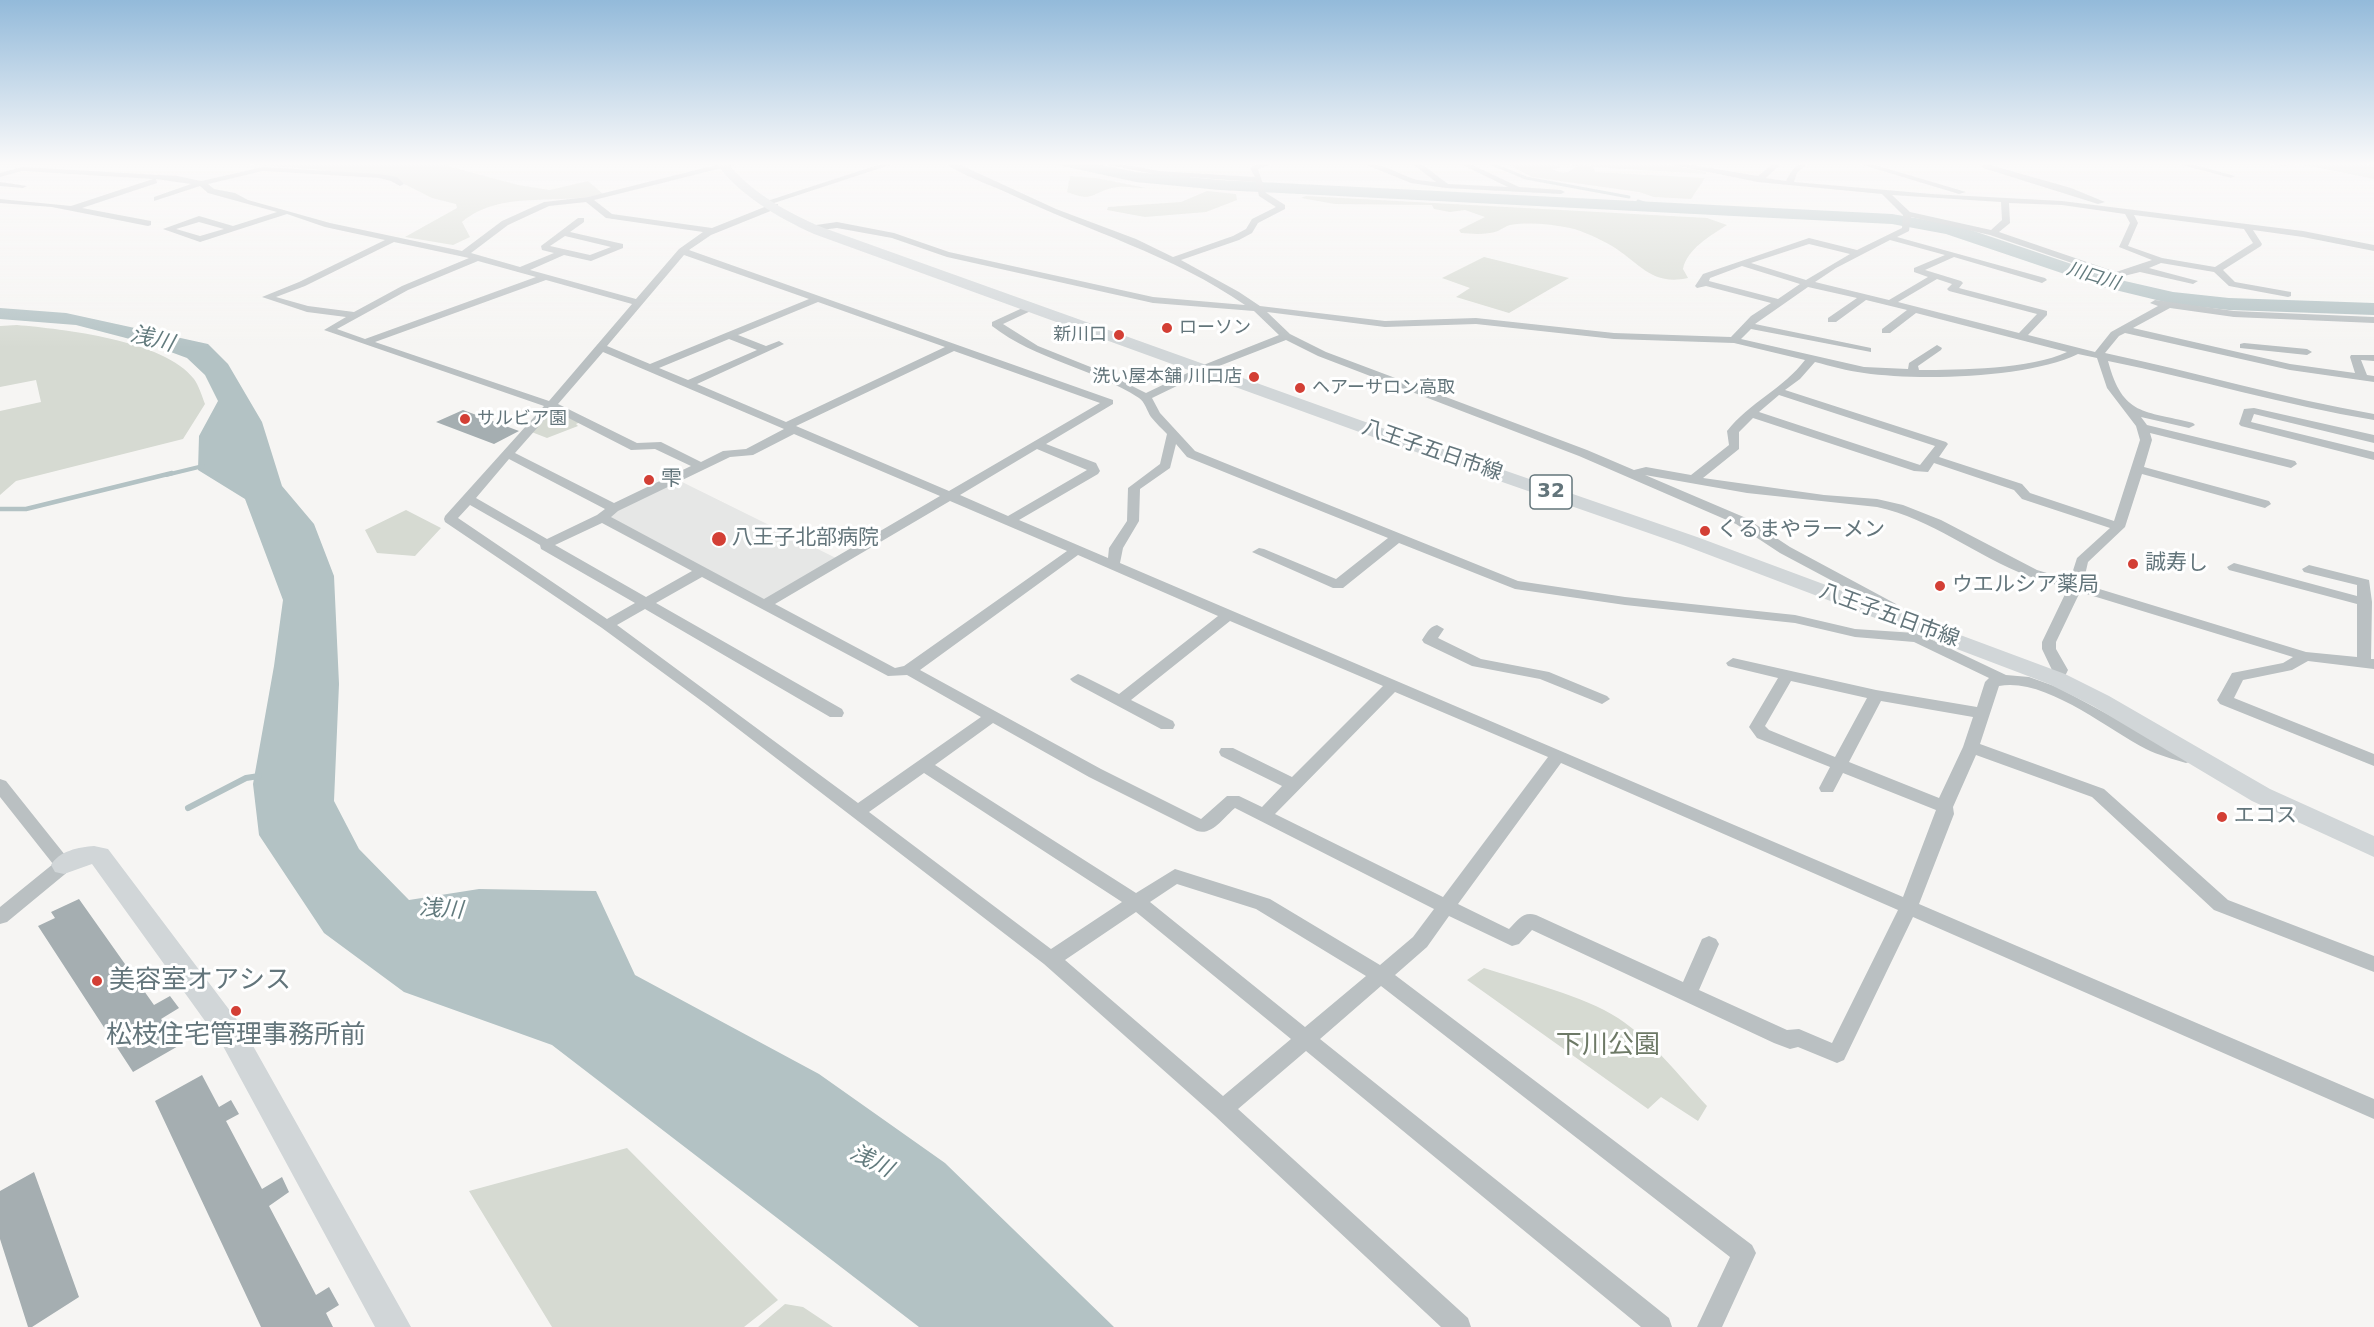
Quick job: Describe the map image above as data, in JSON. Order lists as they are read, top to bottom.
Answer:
{
  "streets": {
    "main road": ["八王子五日市線", "32"]
  },
  "water": ["川口川", "浅川"],
  "parks": ["下川公園"],
  "places": [
    "ローソン",
    "新川口",
    "洗い屋本舗 川口店",
    "ヘアーサロン高取",
    "サルビア園",
    "雫",
    "くるまやラーメン",
    "八王子北部病院",
    "誠寿し",
    "ウエルシア薬局",
    "エコス",
    "美容室オアシス",
    "松枝住宅管理事務所前"
  ]
}
